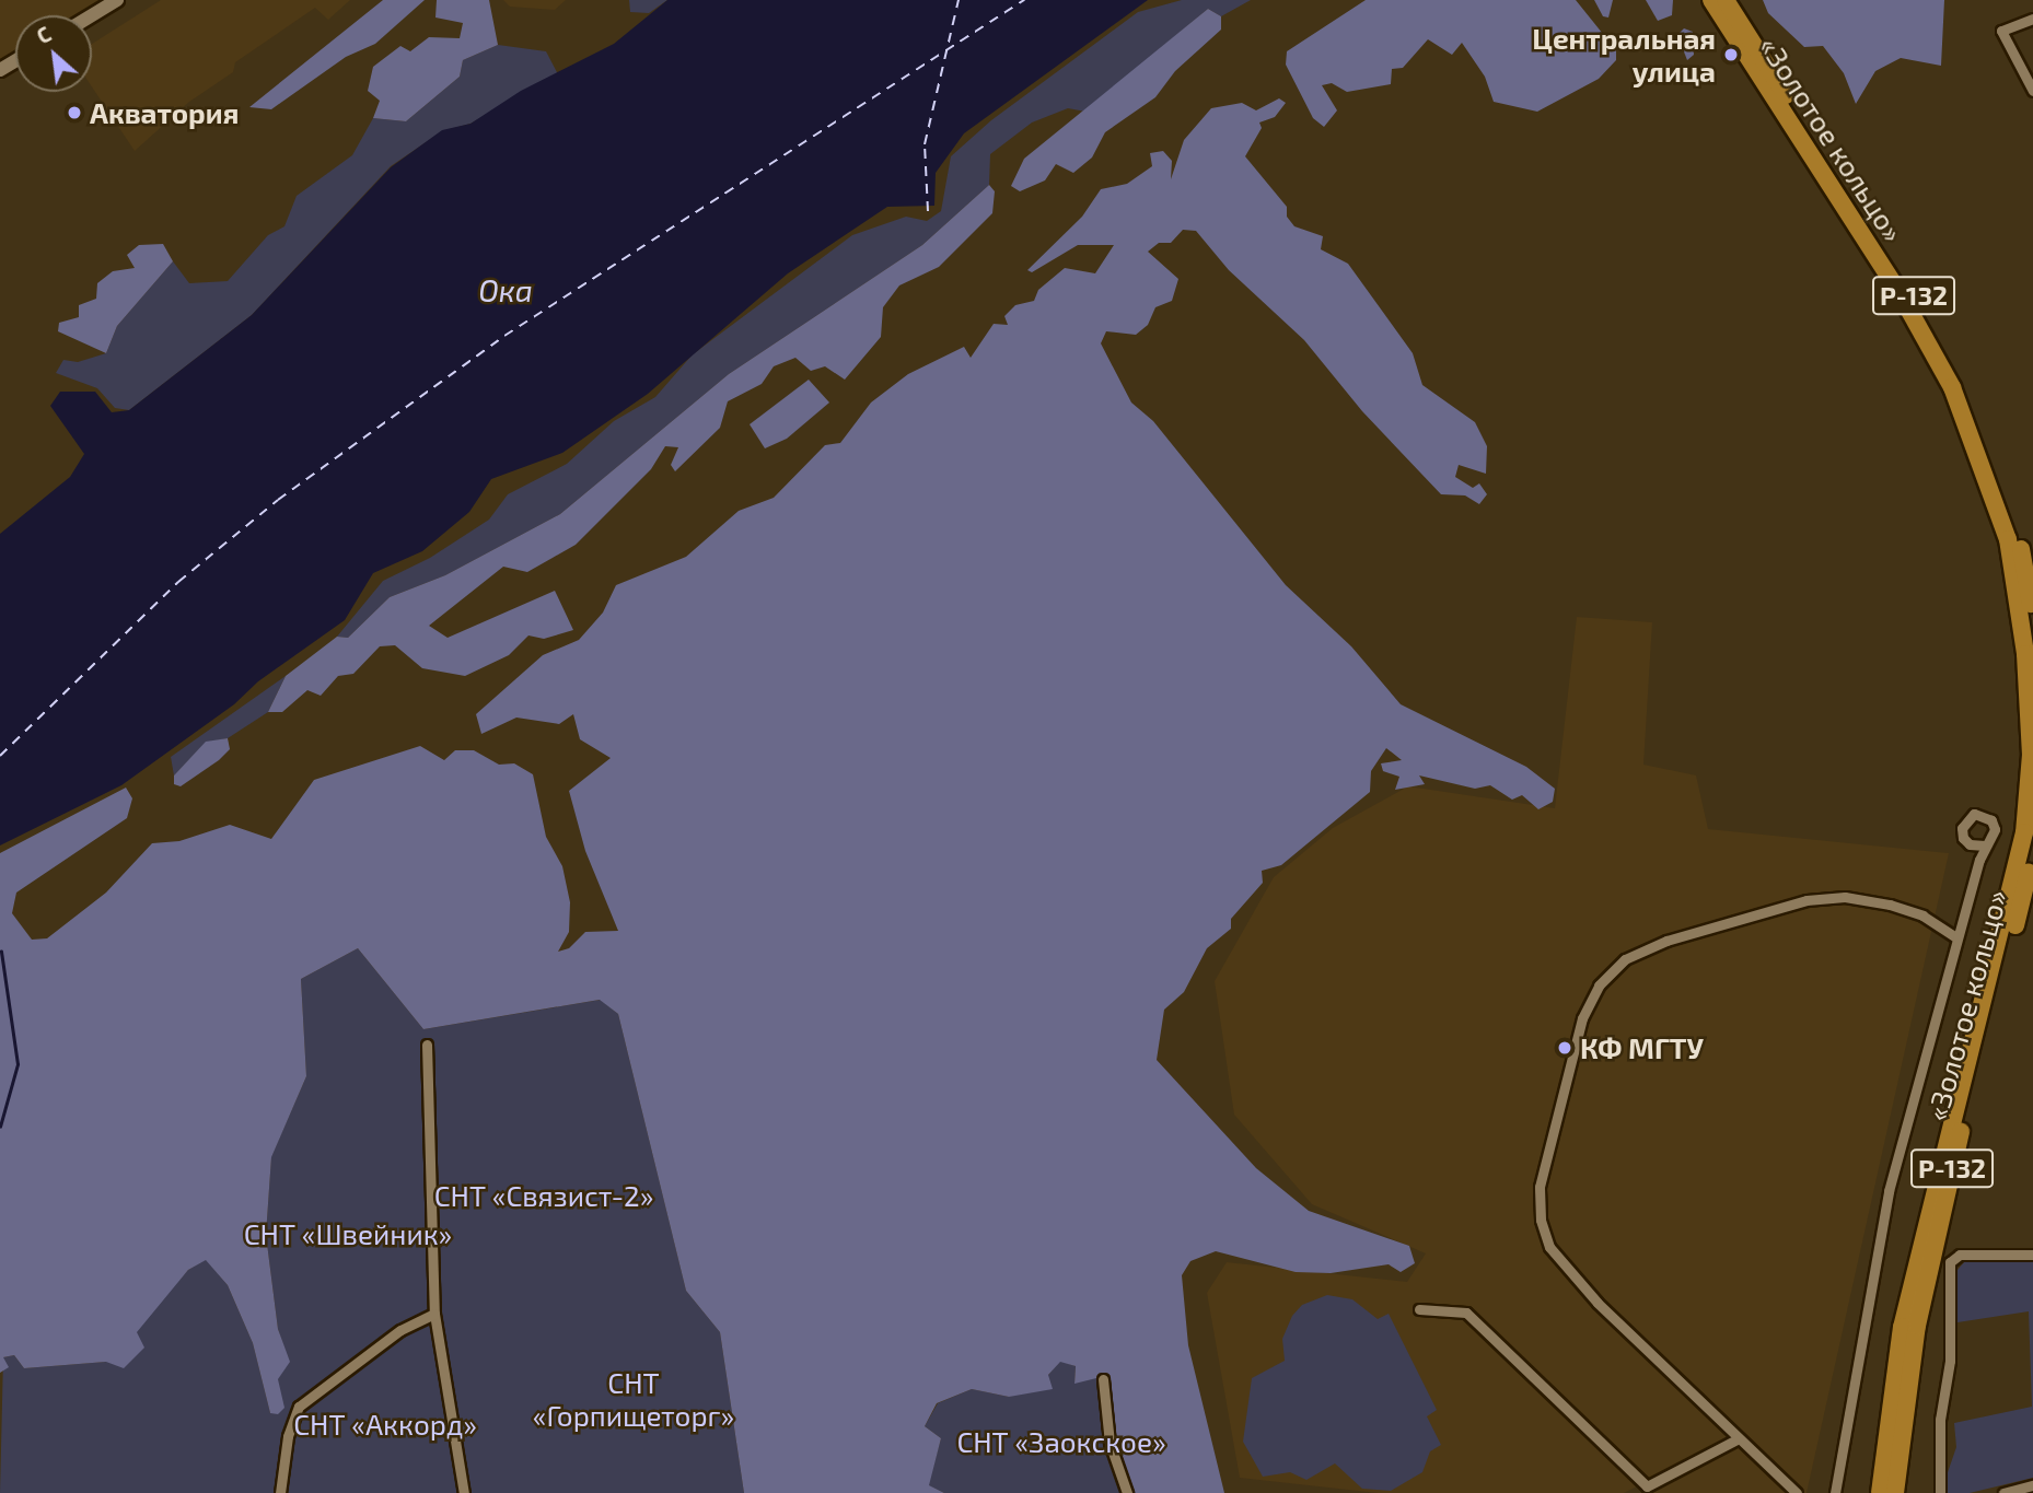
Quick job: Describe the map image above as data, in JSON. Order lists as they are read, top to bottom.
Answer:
{
  "streets": {
    "highway": ["«Золотое кольцо»", "Р-132"]
  },
  "water": ["Ока"],
  "parks": [
    "СНТ «Связист-2»",
    "СНТ «Швейник»",
    "СНТ «Горпищеторг»",
    "СНТ «Аккорд»",
    "СНТ «Заокское»"
  ],
  "places": ["Центральная улица", "Акватория", "КФ МГТУ"],
  "north": "top left"
}
